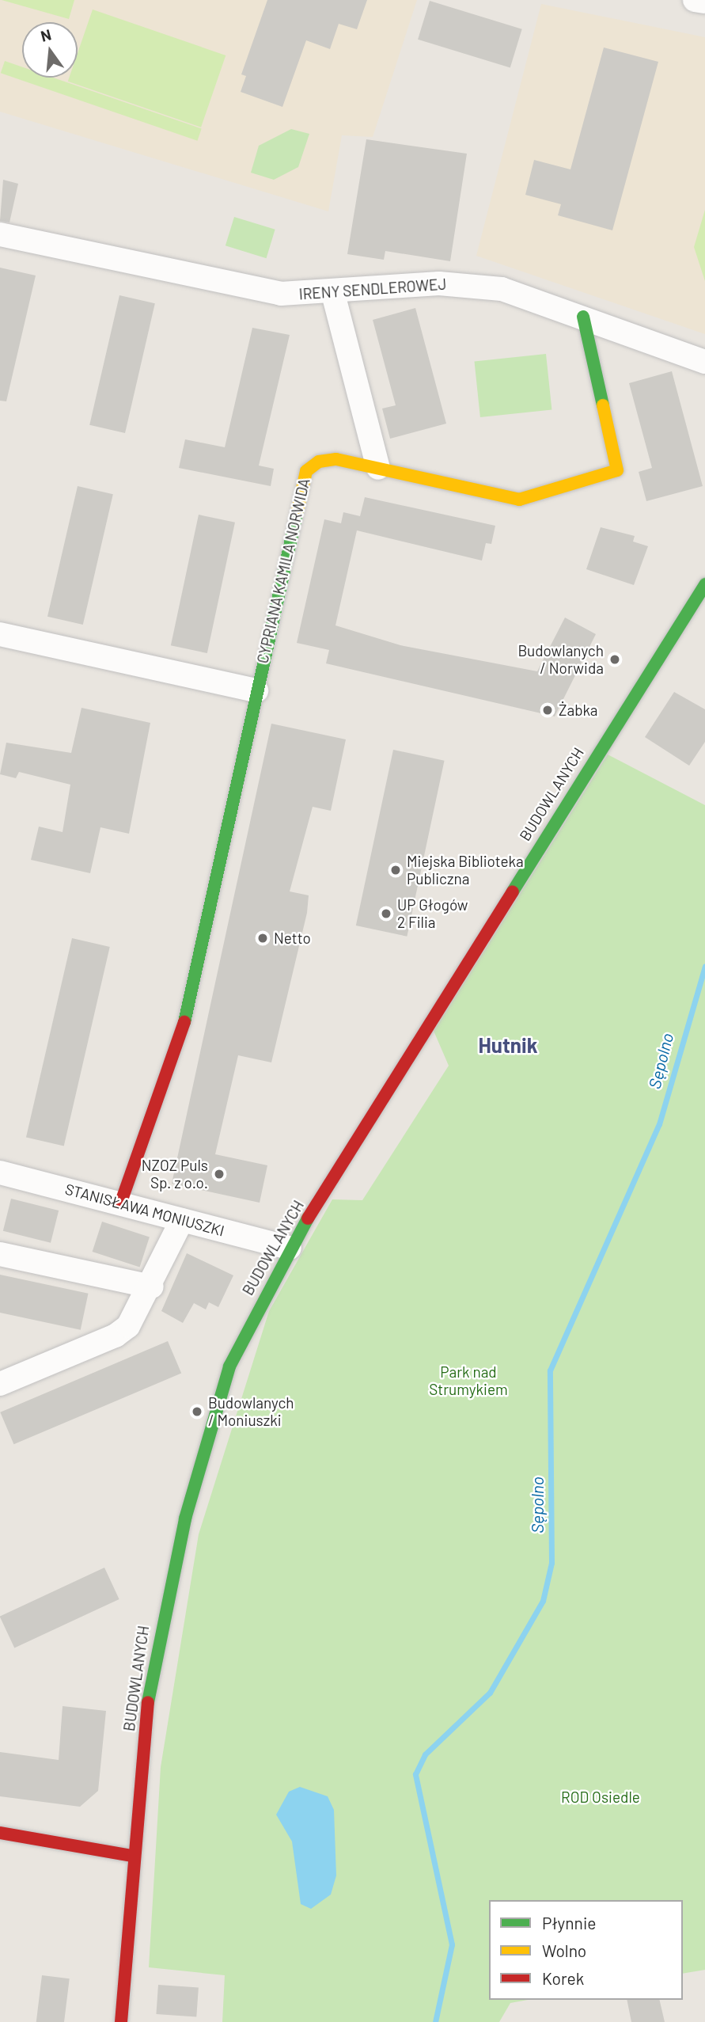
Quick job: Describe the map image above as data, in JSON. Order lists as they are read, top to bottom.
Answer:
{
  "streets": {
    "street": [
      "IRENY SENDLEROWEJ",
      "CYPRIANA KAMILA NORWIDA",
      "BUDOWLANYCH",
      "STANISŁAWA MONIUSZKI"
    ]
  },
  "crossings": [
    ["IRENY SENDLEROWEJ", "CYPRIANA KAMILA NORWIDA"],
    ["CYPRIANA KAMILA NORWIDA", "STANISŁAWA MONIUSZKI"],
    ["BUDOWLANYCH", "STANISŁAWA MONIUSZKI"]
  ],
  "districts": ["Hutnik"],
  "water": ["Sępolno"],
  "parks": ["Park nad Strumykiem", "ROD Osiedle"],
  "places": [
    "Budowlanych / Norwida",
    "Żabka",
    "Miejska Biblioteka Publiczna",
    "UP Głogów 2 Filia",
    "Netto",
    "NZOZ Puls Sp. z o.o.",
    "Budowlanych / Moniuszki"
  ],
  "legend": ["Płynnie", "Wolno", "Korek"],
  "north": "top"
}
